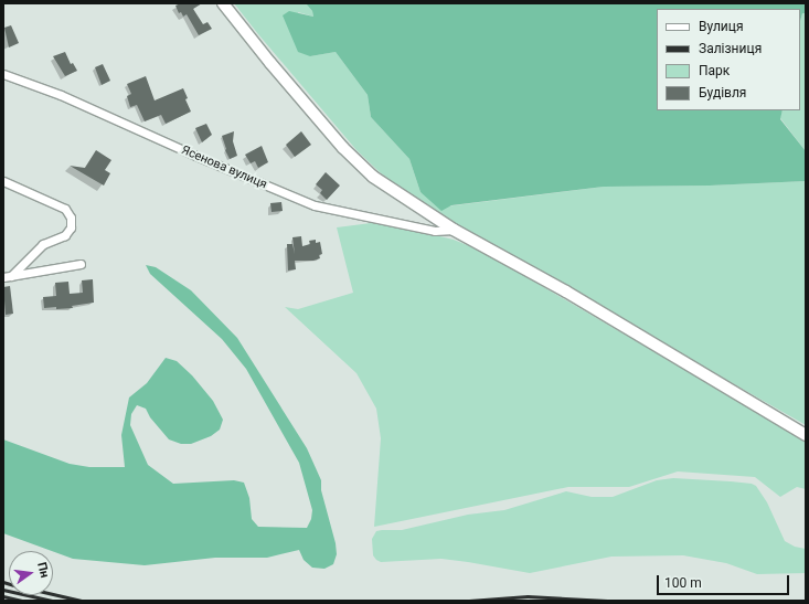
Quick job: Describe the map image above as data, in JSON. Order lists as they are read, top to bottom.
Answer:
{
  "streets": {
    "street": ["Ясенова вулиця"]
  },
  "legend": [
    "Вулиця",
    "Залізниця",
    "Парк",
    "Будівля"
  ],
  "scale_bar": "100 m",
  "north": "right"
}
